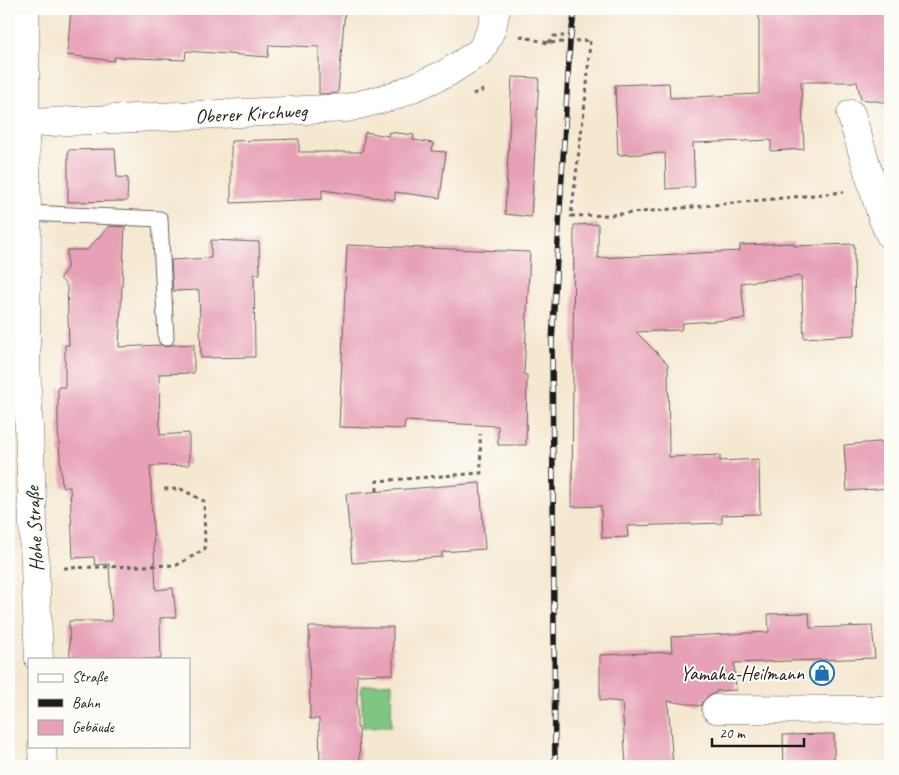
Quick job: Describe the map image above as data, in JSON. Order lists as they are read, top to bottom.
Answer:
{
  "streets": {
    "street": ["Oberer Kirchweg", "Hohe Straße"]
  },
  "crossings": [
    ["Oberer Kirchweg", "Hohe Straße"]
  ],
  "places": {
    "shop": ["Yamaha-Heilmann"]
  },
  "legend": ["Straße", "Bahn", "Gebäude"],
  "scale_bar": "20 m"
}
